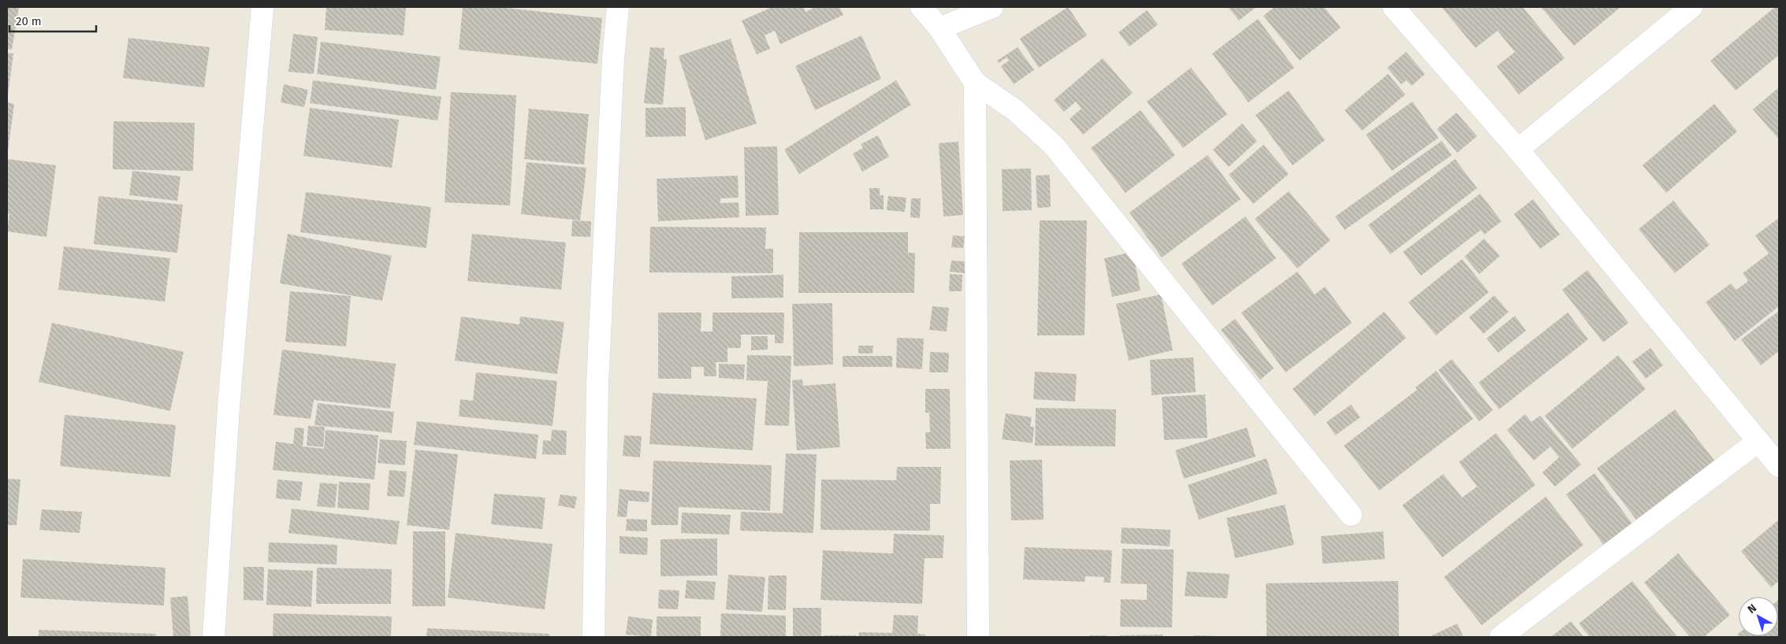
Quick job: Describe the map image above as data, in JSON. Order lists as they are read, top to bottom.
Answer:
{
  "scale_bar": "20 m",
  "north": "top left"
}
